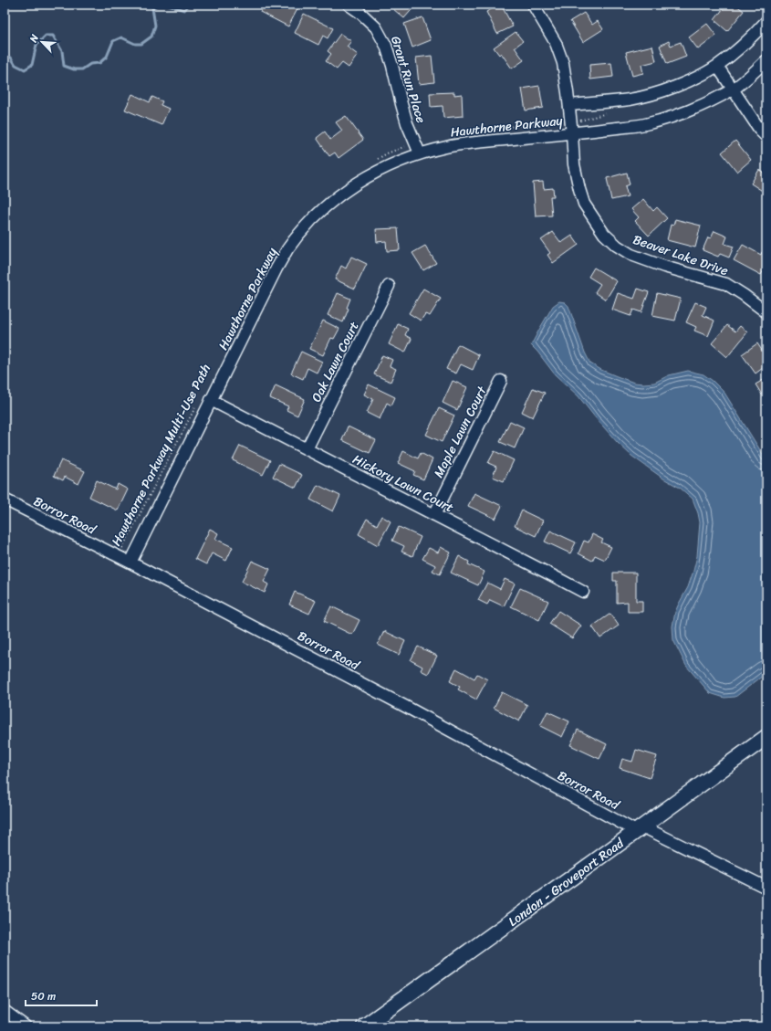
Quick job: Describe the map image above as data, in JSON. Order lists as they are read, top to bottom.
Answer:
{
  "streets": {
    "main road": ["London - Groveport Road"],
    "street": [
      "Grant Run Place",
      "Hawthorne Parkway",
      "Beaver Lake Drive",
      "Oak Lawn Court",
      "Maple Lawn Court",
      "Hickory Lawn Court",
      "Borror Road"
    ],
    "path": ["Hawthorne Parkway Multi-Use Path"]
  },
  "crossings": [
    ["Grant Run Place", "Hawthorne Parkway"],
    ["Hawthorne Parkway", "Beaver Lake Drive"],
    ["Hawthorne Parkway", "Hickory Lawn Court"],
    ["Hawthorne Parkway", "Borror Road"],
    ["Oak Lawn Court", "Hickory Lawn Court"],
    ["Maple Lawn Court", "Hickory Lawn Court"],
    ["Hawthorne Parkway Multi-Use Path", "Borror Road"],
    ["Borror Road", "London - Groveport Road"]
  ],
  "scale_bar": "50 m",
  "north": "top left"
}
